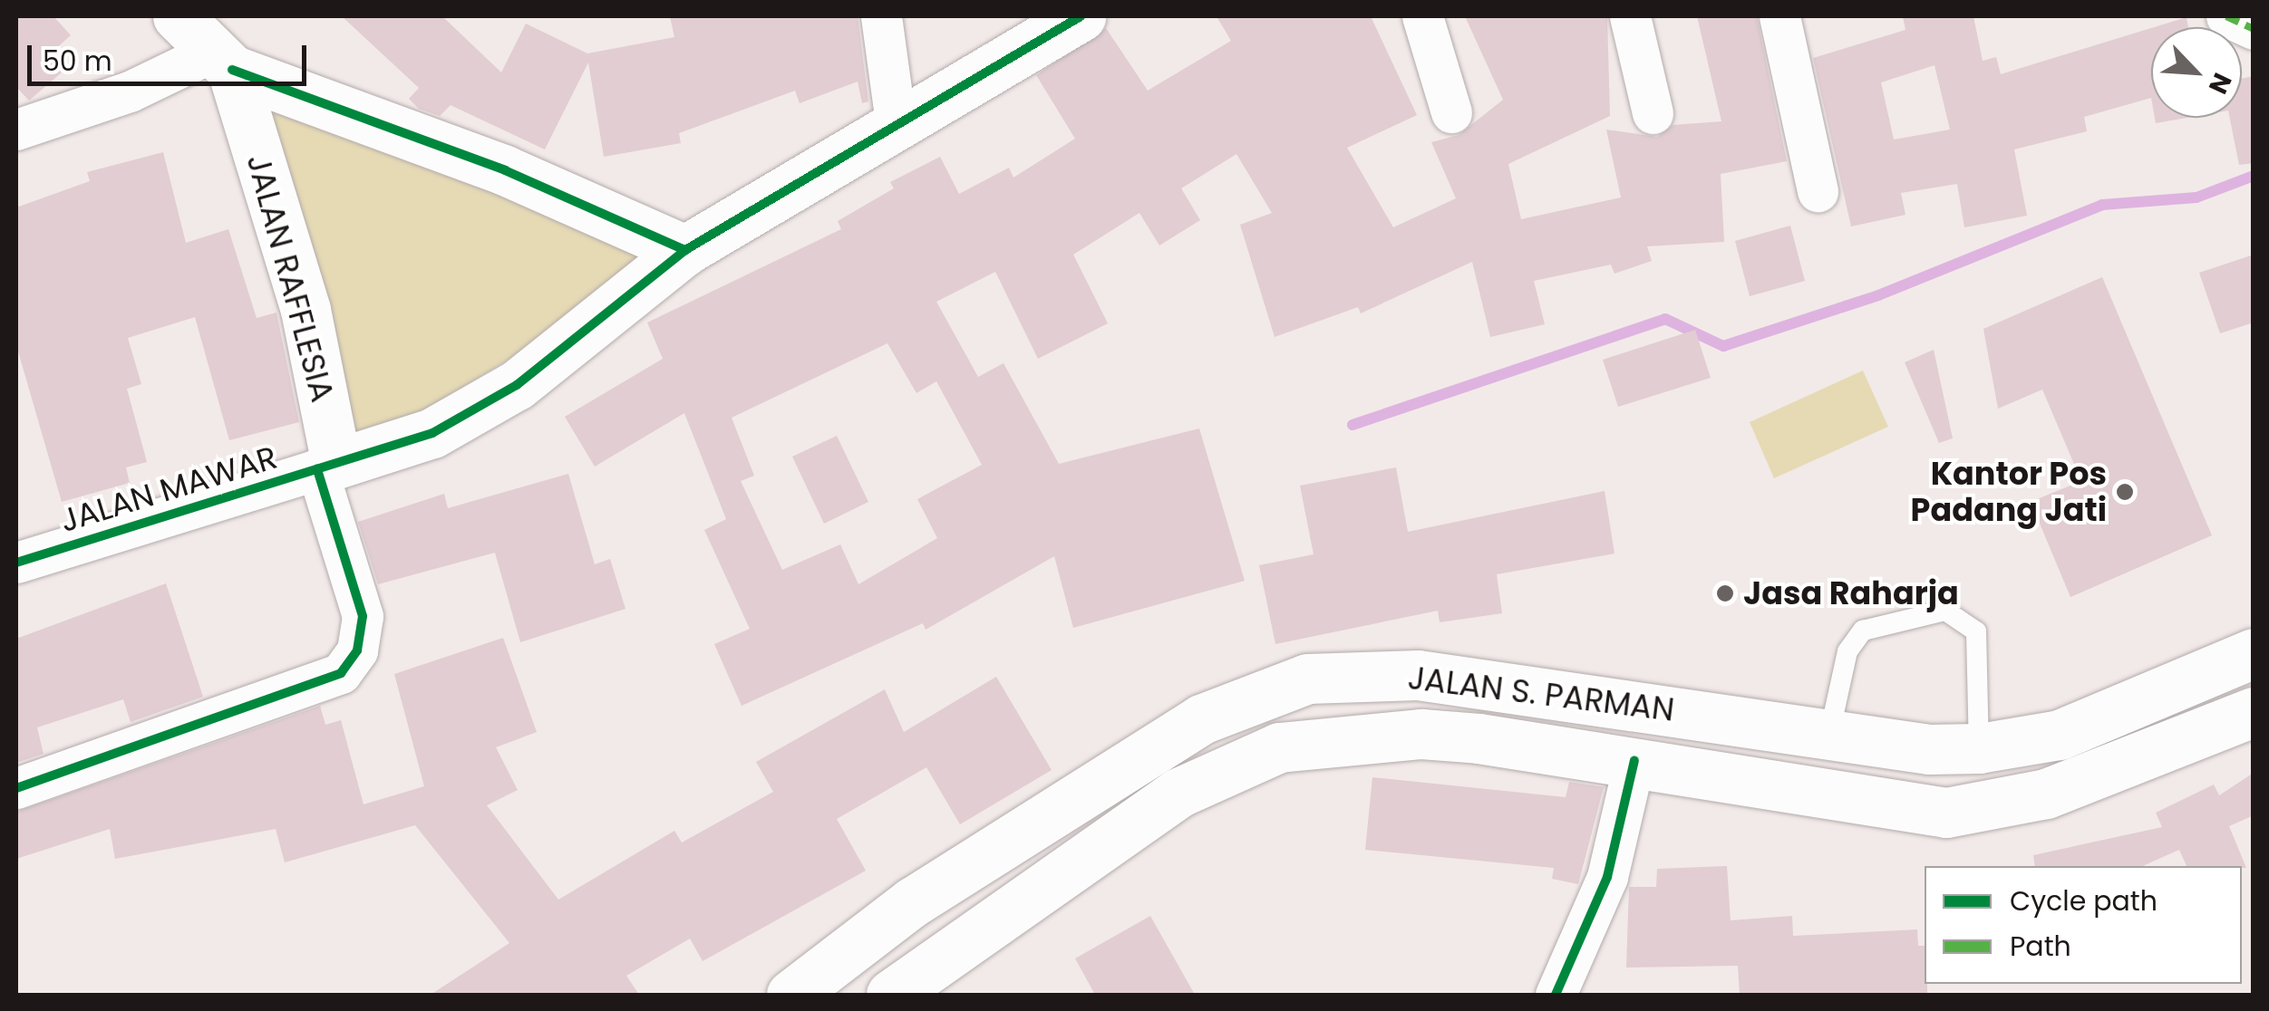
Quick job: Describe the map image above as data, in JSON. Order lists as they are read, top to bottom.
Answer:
{
  "streets": {
    "main road": ["JALAN RAFFLESIA", "JALAN S. PARMAN"],
    "street": ["JALAN MAWAR"]
  },
  "crossings": [
    ["JALAN RAFFLESIA", "JALAN MAWAR"]
  ],
  "places": ["Kantor Pos Padang Jati", "Jasa Raharja"],
  "legend": ["Cycle path", "Path"],
  "scale_bar": "50 m",
  "north": "bottom right"
}
